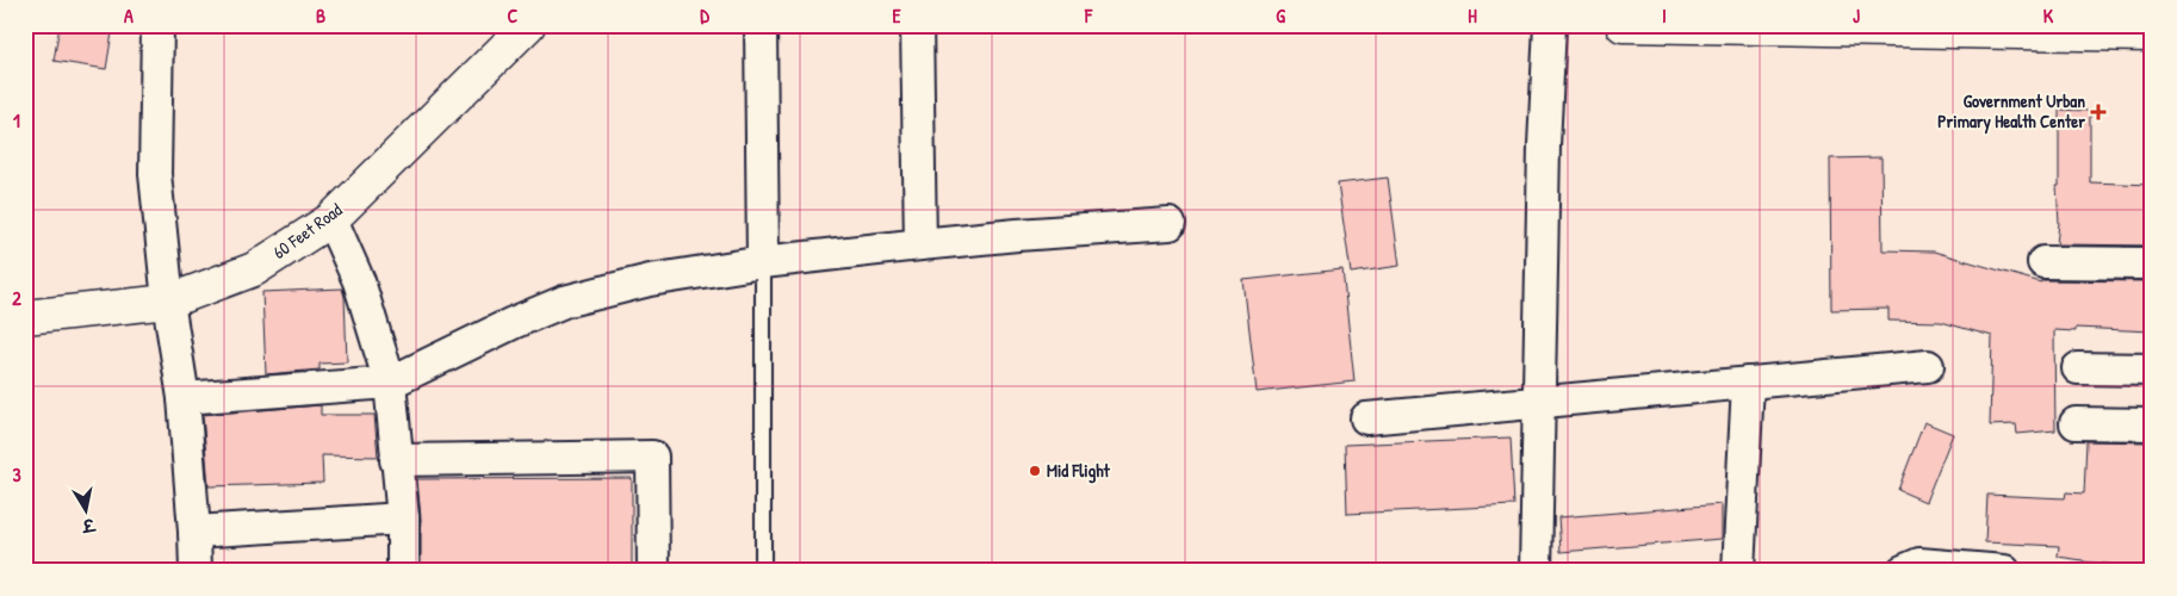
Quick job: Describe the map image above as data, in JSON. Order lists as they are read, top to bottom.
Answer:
{
  "streets": {
    "main road": ["60 Feet Road"]
  },
  "places": {
    "health": ["Government Urban Primary Health Center"],
    "other": ["Mid Flight"]
  },
  "north": "bottom",
  "grid": {
    "columns": [
      "A",
      "B",
      "C",
      "D",
      "E",
      "F",
      "G",
      "H",
      "I",
      "J",
      "K"
    ],
    "rows": ["1", "2", "3"]
  }
}
